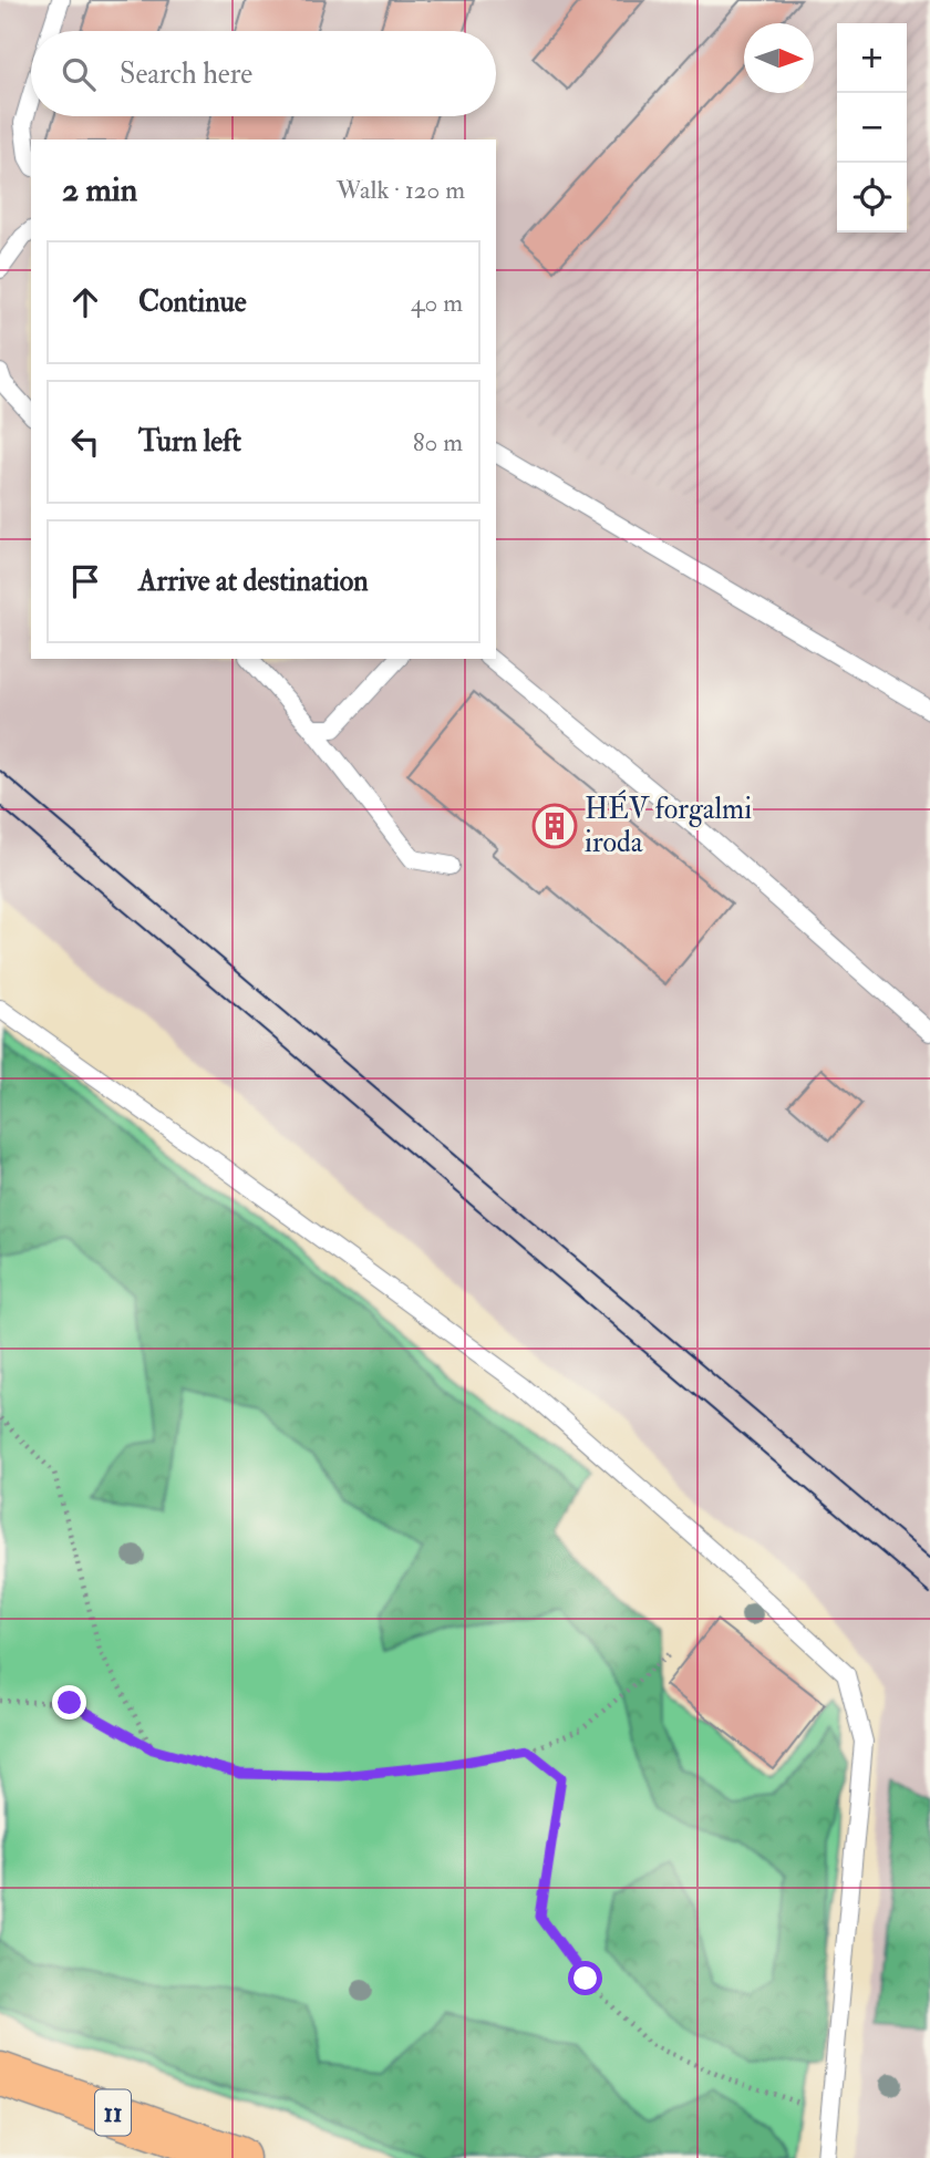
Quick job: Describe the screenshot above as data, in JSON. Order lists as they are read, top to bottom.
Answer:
{
  "streets": {
    "main road": ["11"]
  },
  "places": {
    "building": ["HÉV forgalmi iroda"]
  },
  "north": "right",
  "page": {
    "map_buttons": ["+", "−"],
    "search": "Search here",
    "heading": ["2 min", "Walk · 120 m"],
    "list": [
      ["Continue", "40 m"],
      ["Turn left", "80 m"],
      "Arrive at destination"
    ]
  }
}
